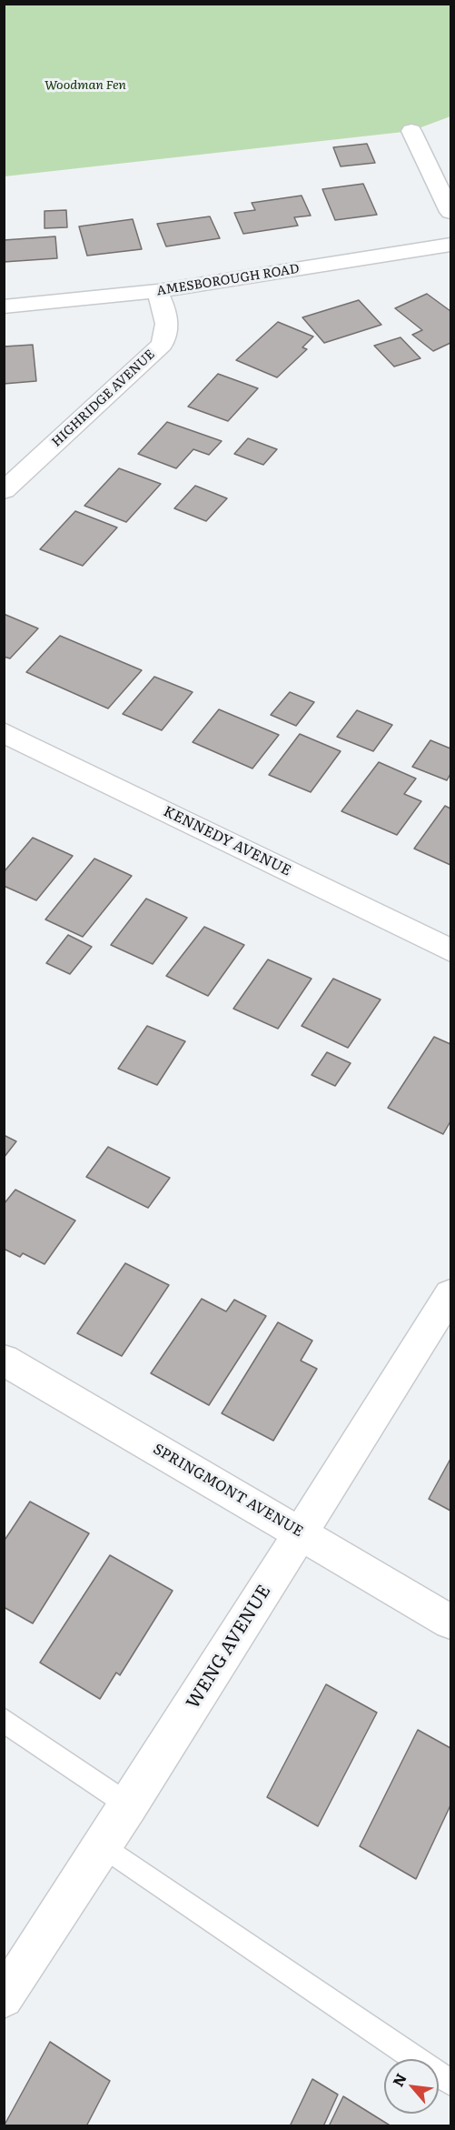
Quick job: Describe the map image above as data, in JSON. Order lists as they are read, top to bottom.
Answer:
{
  "streets": {
    "street": [
      "AMESBOROUGH ROAD",
      "HIGHRIDGE AVENUE",
      "KENNEDY AVENUE",
      "SPRINGMONT AVENUE",
      "WENG AVENUE"
    ]
  },
  "crossings": [
    ["AMESBOROUGH ROAD", "HIGHRIDGE AVENUE"],
    ["SPRINGMONT AVENUE", "WENG AVENUE"]
  ],
  "parks": ["Woodman Fen"],
  "north": "top left"
}
